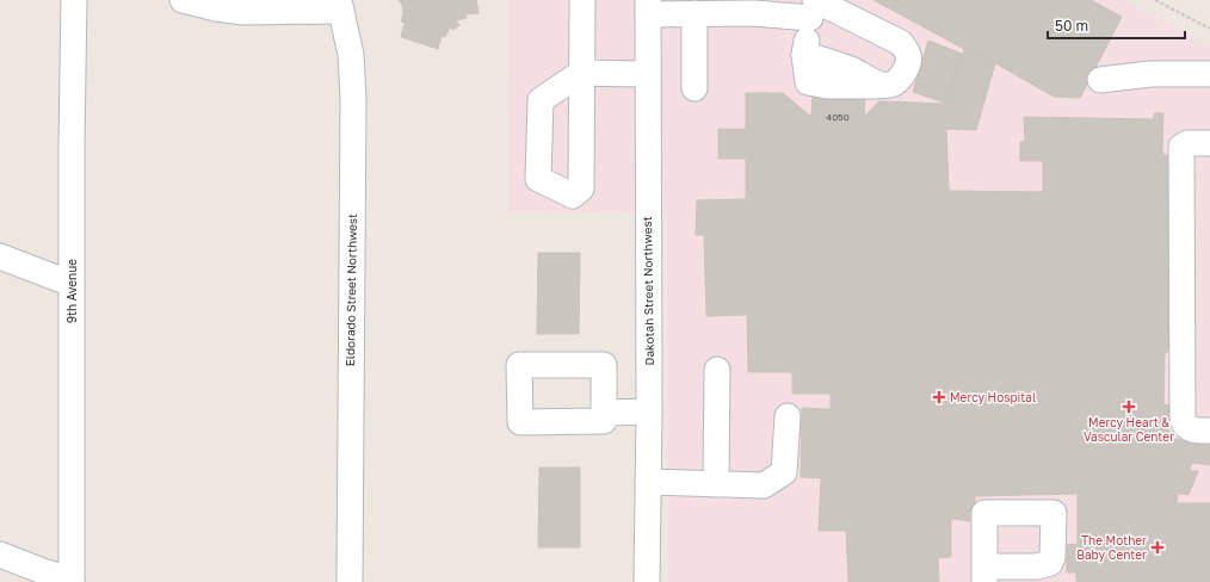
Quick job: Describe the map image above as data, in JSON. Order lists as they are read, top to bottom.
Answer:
{
  "streets": {
    "street": ["Eldorado Street Northwest", "9th Avenue", "Dakotah Street Northwest"]
  },
  "places": {
    "health": ["Mercy Hospital", "Mercy Heart & Vascular Center", "The Mother Baby Center"]
  },
  "house_numbers": ["4050"],
  "scale_bar": "50 m"
}
